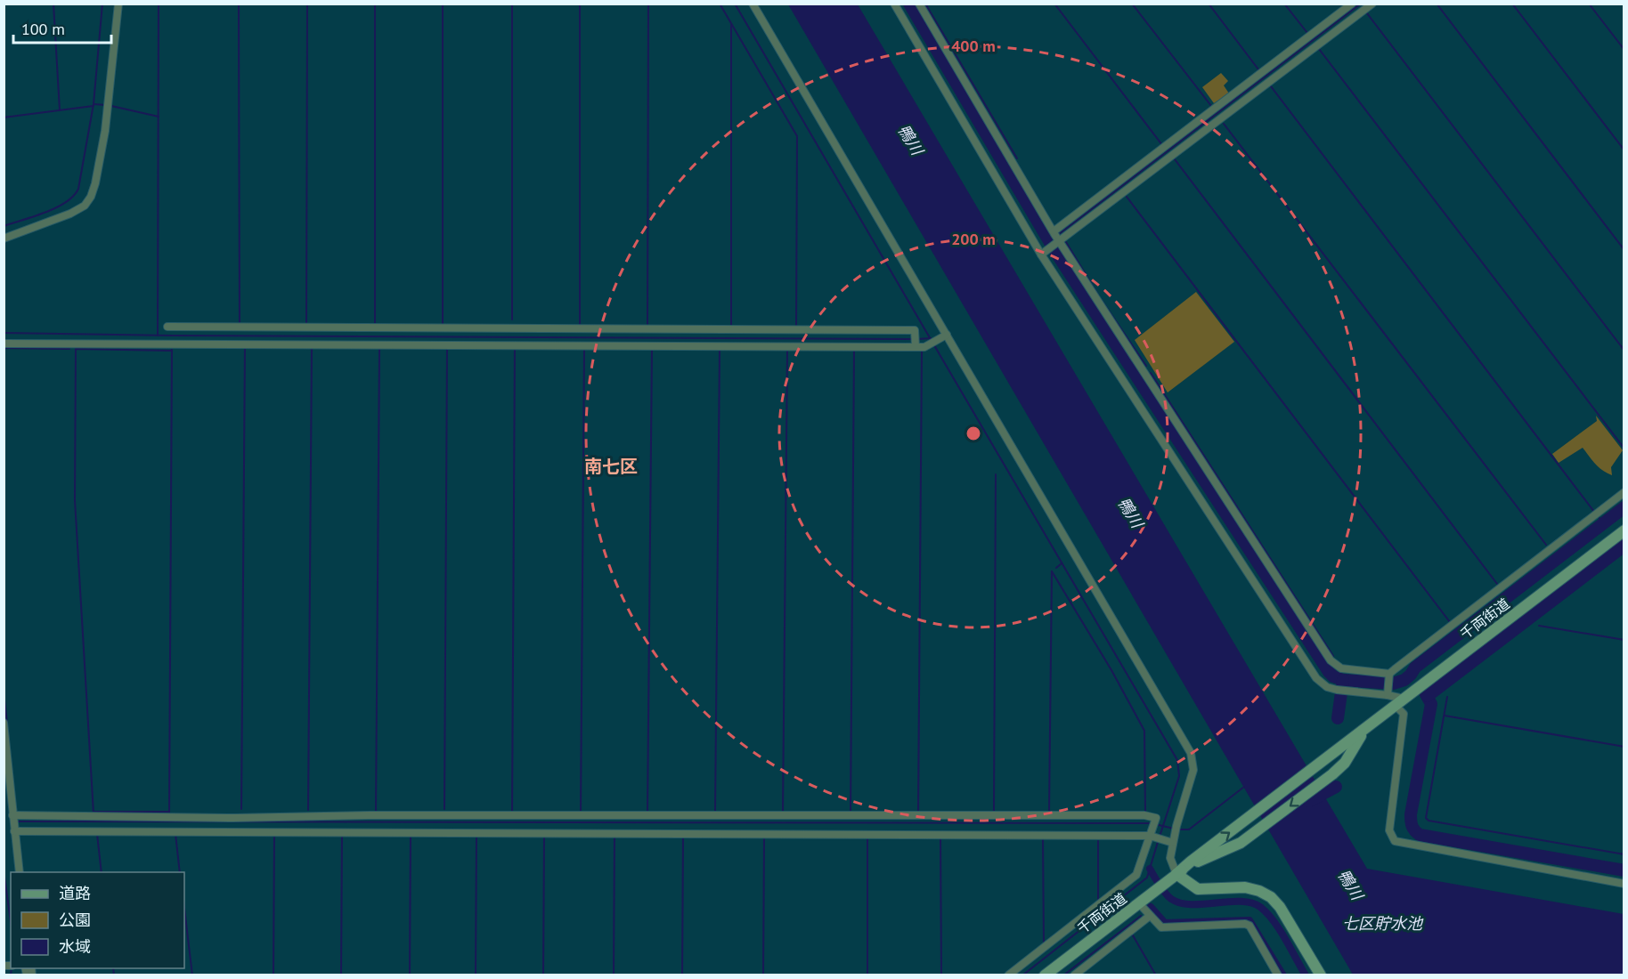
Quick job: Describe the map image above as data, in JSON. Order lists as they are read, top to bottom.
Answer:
{
  "streets": {
    "street": ["千両街道"]
  },
  "districts": ["南七区"],
  "water": ["鴨川", "七区貯水池"],
  "legend": ["道路", "公園", "水域"],
  "scale_bar": "100 m",
  "rings": ["400 m", "200 m"]
}
